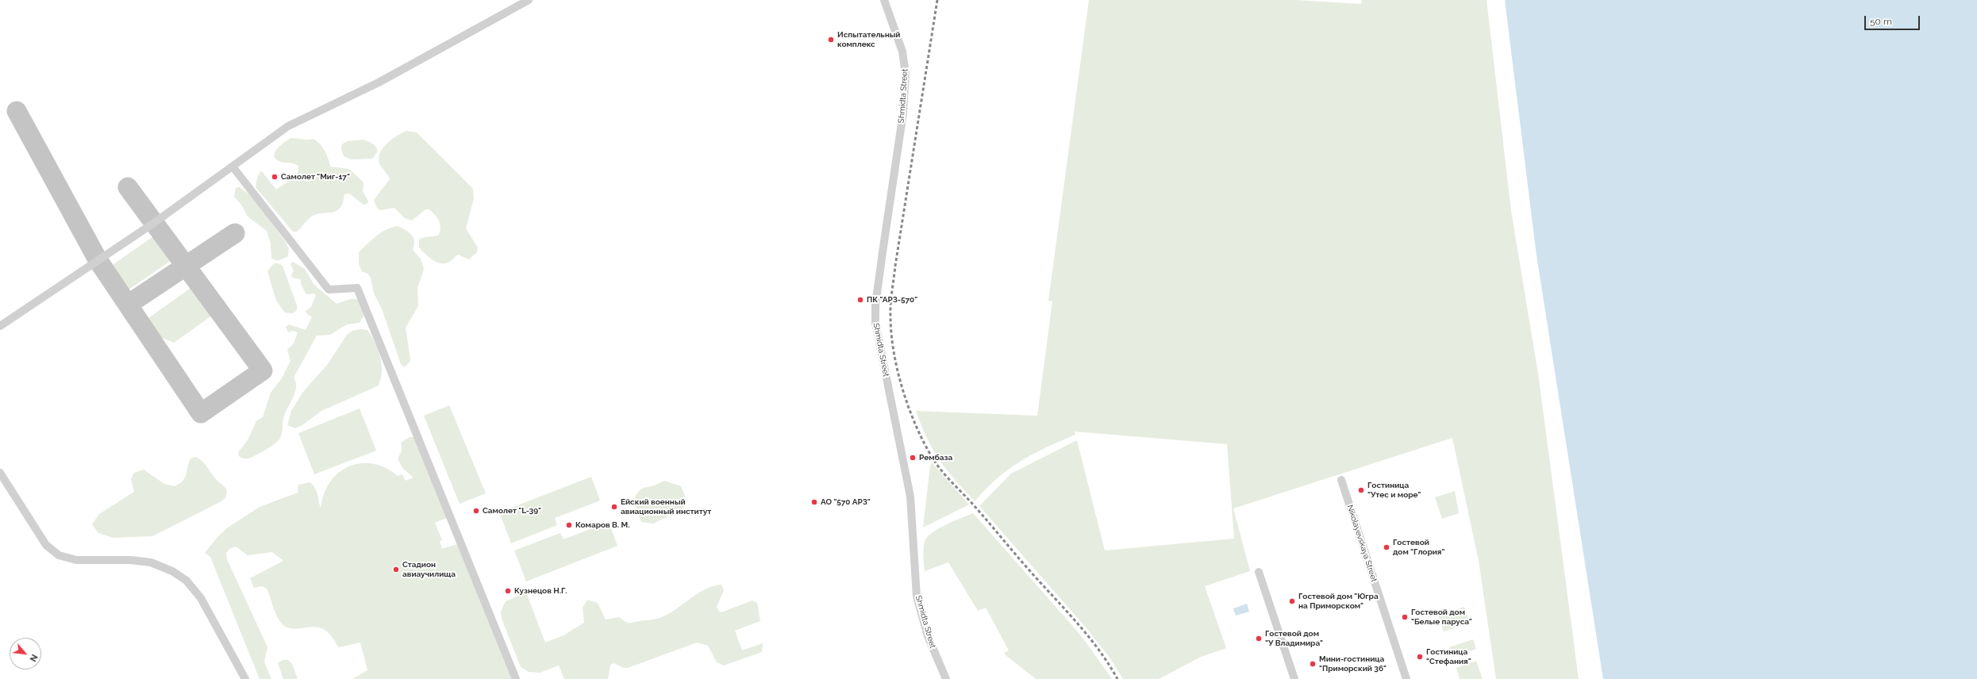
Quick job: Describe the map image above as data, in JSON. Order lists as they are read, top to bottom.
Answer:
{
  "streets": {
    "street": ["Shmidta Street", "Nikolayevskaya Street"]
  },
  "places": [
    "Испытательный комплекс",
    "Самолет \"Миг-17\"",
    "ПК \"АРЗ-570\"",
    "Рембаза",
    "Гостиница \"Утес и море\"",
    "АО \"570 АРЗ\"",
    "Ейский военный авиационный институт",
    "Самолет \"L-39\"",
    "Комаров В. М.",
    "Гостевой дом \"Глория\"",
    "Стадион авиаучилища",
    "Кузнецов Н.Г.",
    "Гостевой дом \"Югра на Приморском\"",
    "Гостевой дом \"Белые паруса\"",
    "Гостевой дом \"У Владимира\"",
    "Гостиница \"Стефания\"",
    "Мини-гостиница \"Приморский 36\""
  ],
  "scale_bar": "50 m",
  "north": "bottom right"
}
